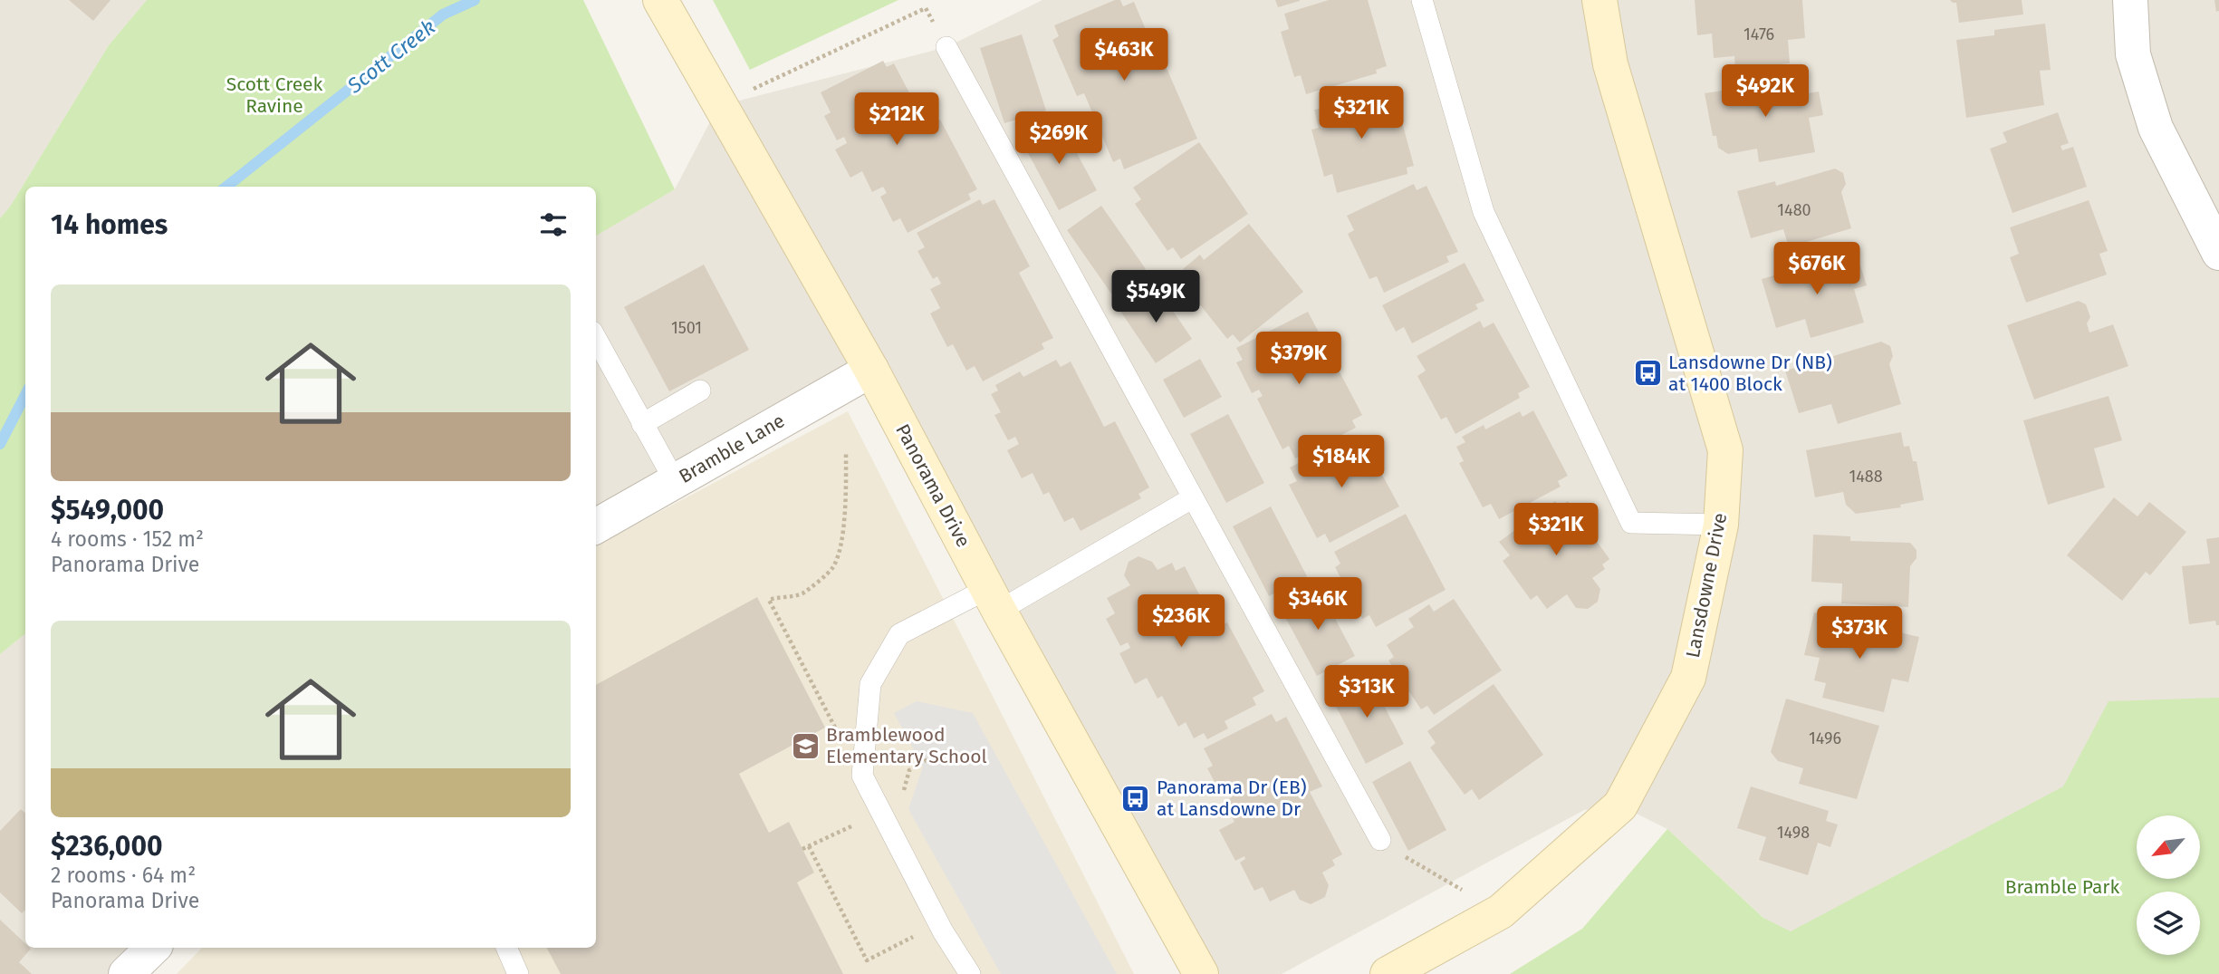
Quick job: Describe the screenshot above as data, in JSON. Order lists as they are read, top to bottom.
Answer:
{
  "streets": {
    "street": ["Bramble Lane", "Panorama Drive", "Lansdowne Drive"]
  },
  "crossings": [
    ["Bramble Lane", "Panorama Drive"]
  ],
  "water": ["Scott Creek"],
  "parks": ["Scott Creek Ravine", "Bramble Park"],
  "places": {
    "bus stop": ["Lansdowne Dr (NB) at 1400 Block", "Panorama Dr (EB) at Lansdowne Dr"],
    "school or university": ["Bramblewood Elementary School"]
  },
  "house_numbers": [
    "1476",
    "1480",
    "1501",
    "1488",
    "1496",
    "1498"
  ],
  "north": "bottom left",
  "page": {
    "price": [
      "$463K",
      "$492K",
      "$321K",
      "$212K",
      "$269K",
      "$676K",
      "$549K",
      "$379K",
      "$184K",
      "$321K",
      "$346K",
      "$236K",
      "$373K",
      "$313K"
    ],
    "heading": "14 homes",
    "list": [
      {
        "name": "$549,000",
        "note": "4 rooms · 152 m² · Panorama Drive"
      },
      {
        "name": "$236,000",
        "note": "2 rooms · 64 m² · Panorama Drive"
      }
    ]
  }
}
